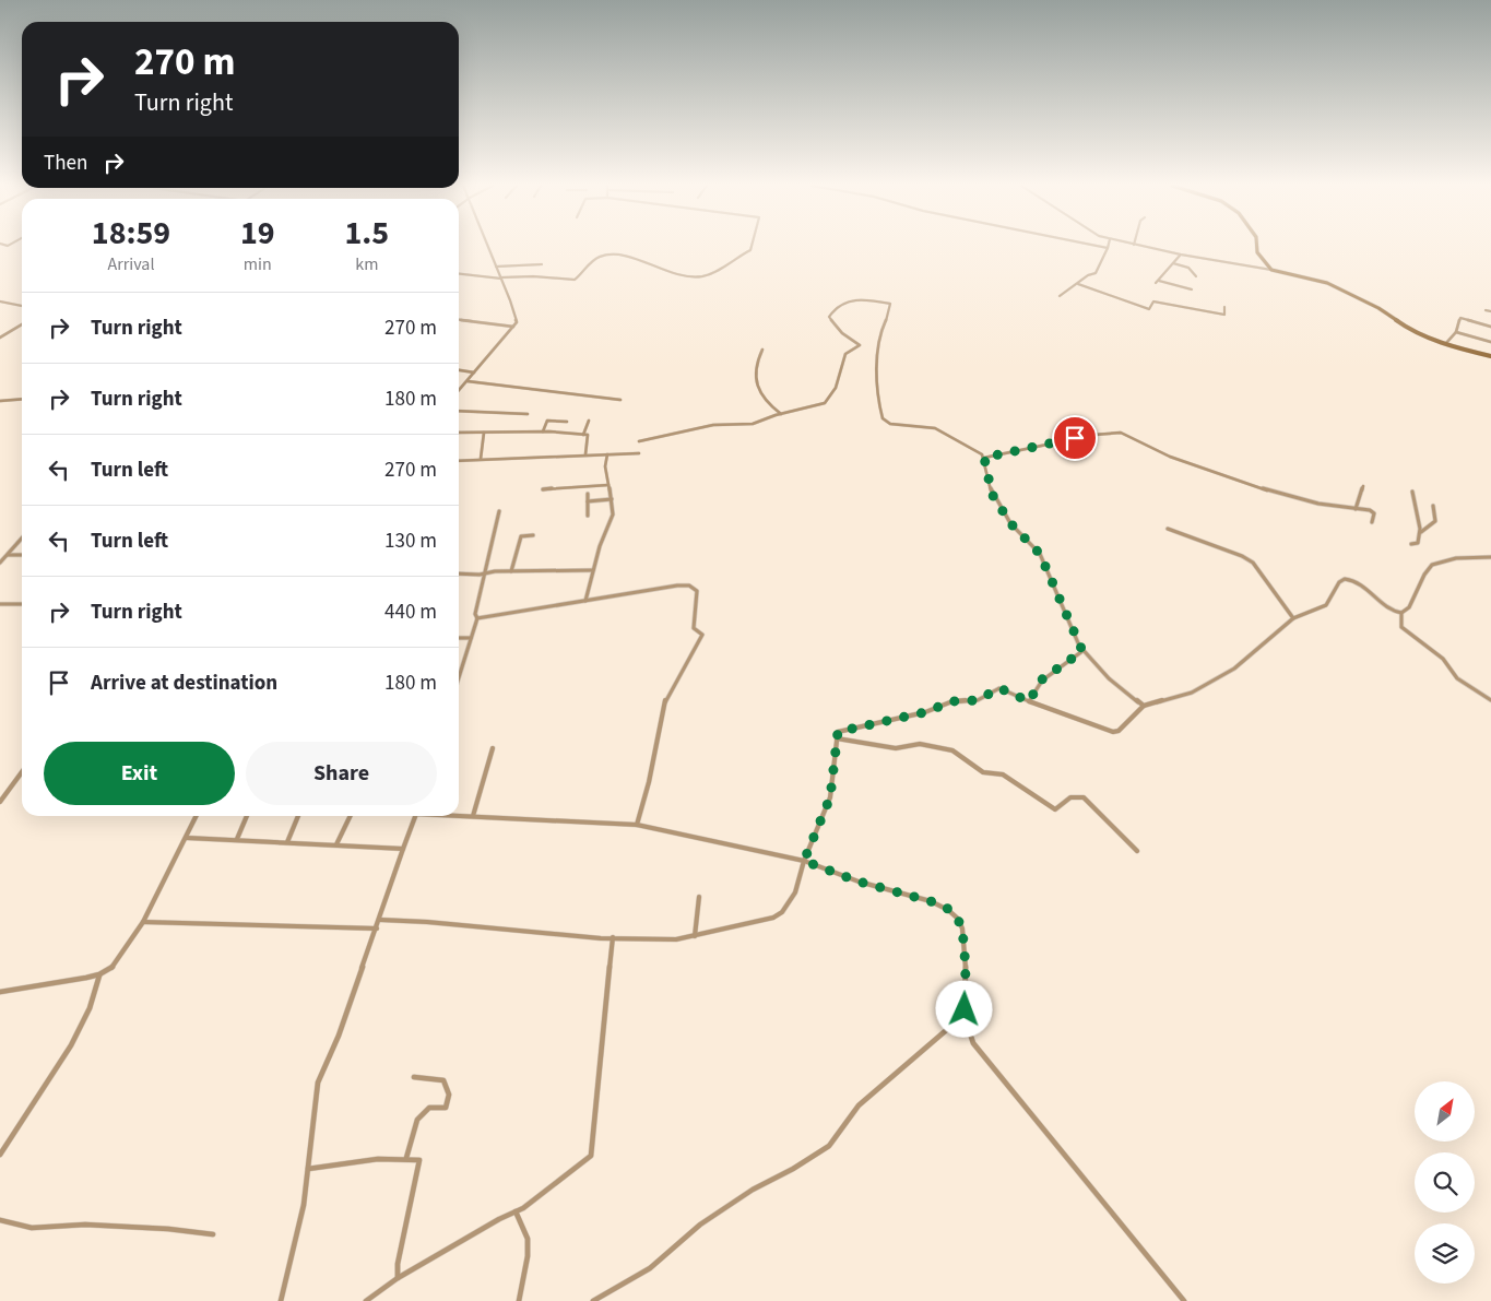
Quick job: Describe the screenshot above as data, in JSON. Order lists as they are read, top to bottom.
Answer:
{
  "north": "top right",
  "page": {
    "turn": ["270 m", "Turn right"],
    "then": "Then",
    "eta": [
      "18:59",
      "Arrival",
      "19",
      "min",
      "1.5",
      "km"
    ],
    "list": [
      {
        "name": "Turn right",
        "value": "270 m"
      },
      {
        "name": "Turn right",
        "value": "180 m"
      },
      {
        "name": "Turn left",
        "value": "270 m"
      },
      {
        "name": "Turn left",
        "value": "130 m"
      },
      {
        "name": "Turn right",
        "value": "440 m"
      },
      {
        "name": "Arrive at destination",
        "value": "180 m"
      }
    ],
    "buttons": ["Exit", "Share"]
  }
}
